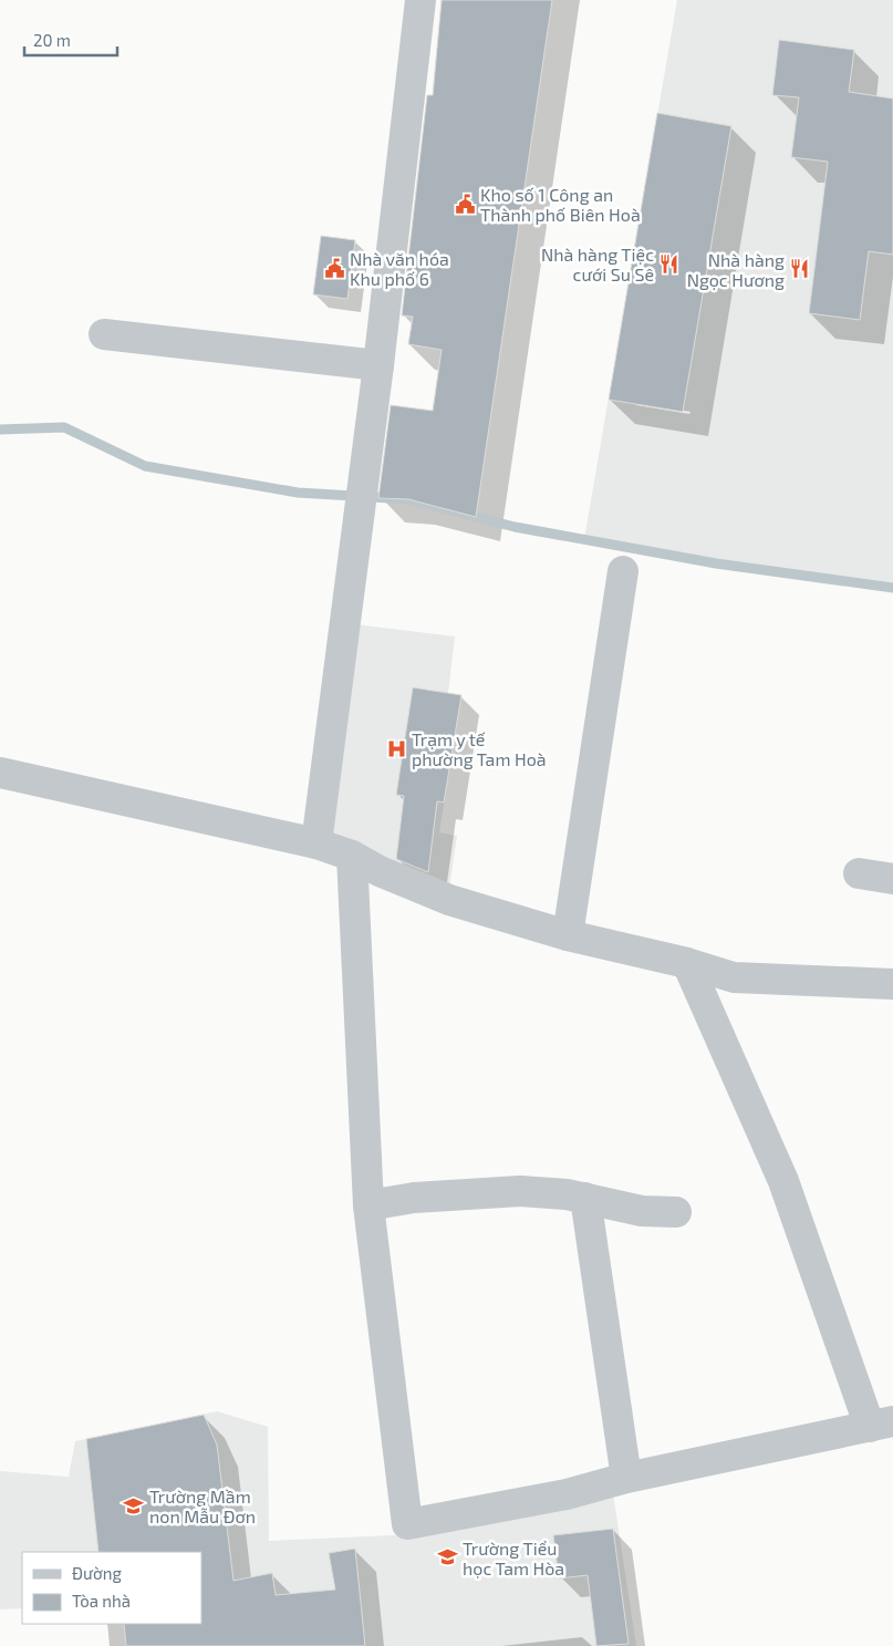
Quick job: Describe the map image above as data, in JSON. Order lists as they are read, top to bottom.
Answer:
{
  "places": {
    "public building": ["Kho số 1 Công an Thành phố Biên Hoà", "Nhà văn hóa Khu phố 6"],
    "restaurant": ["Nhà hàng Tiệc cưới Su Sê", "Nhà hàng Ngọc Hương"],
    "hospital": ["Trạm y tế phường Tam Hoà"],
    "school or university": ["Trường Mầm non Mẫu Đơn", "Trường Tiểu học Tam Hòa"]
  },
  "legend": ["Đường", "Tòa nhà"],
  "scale_bar": "20 m"
}
